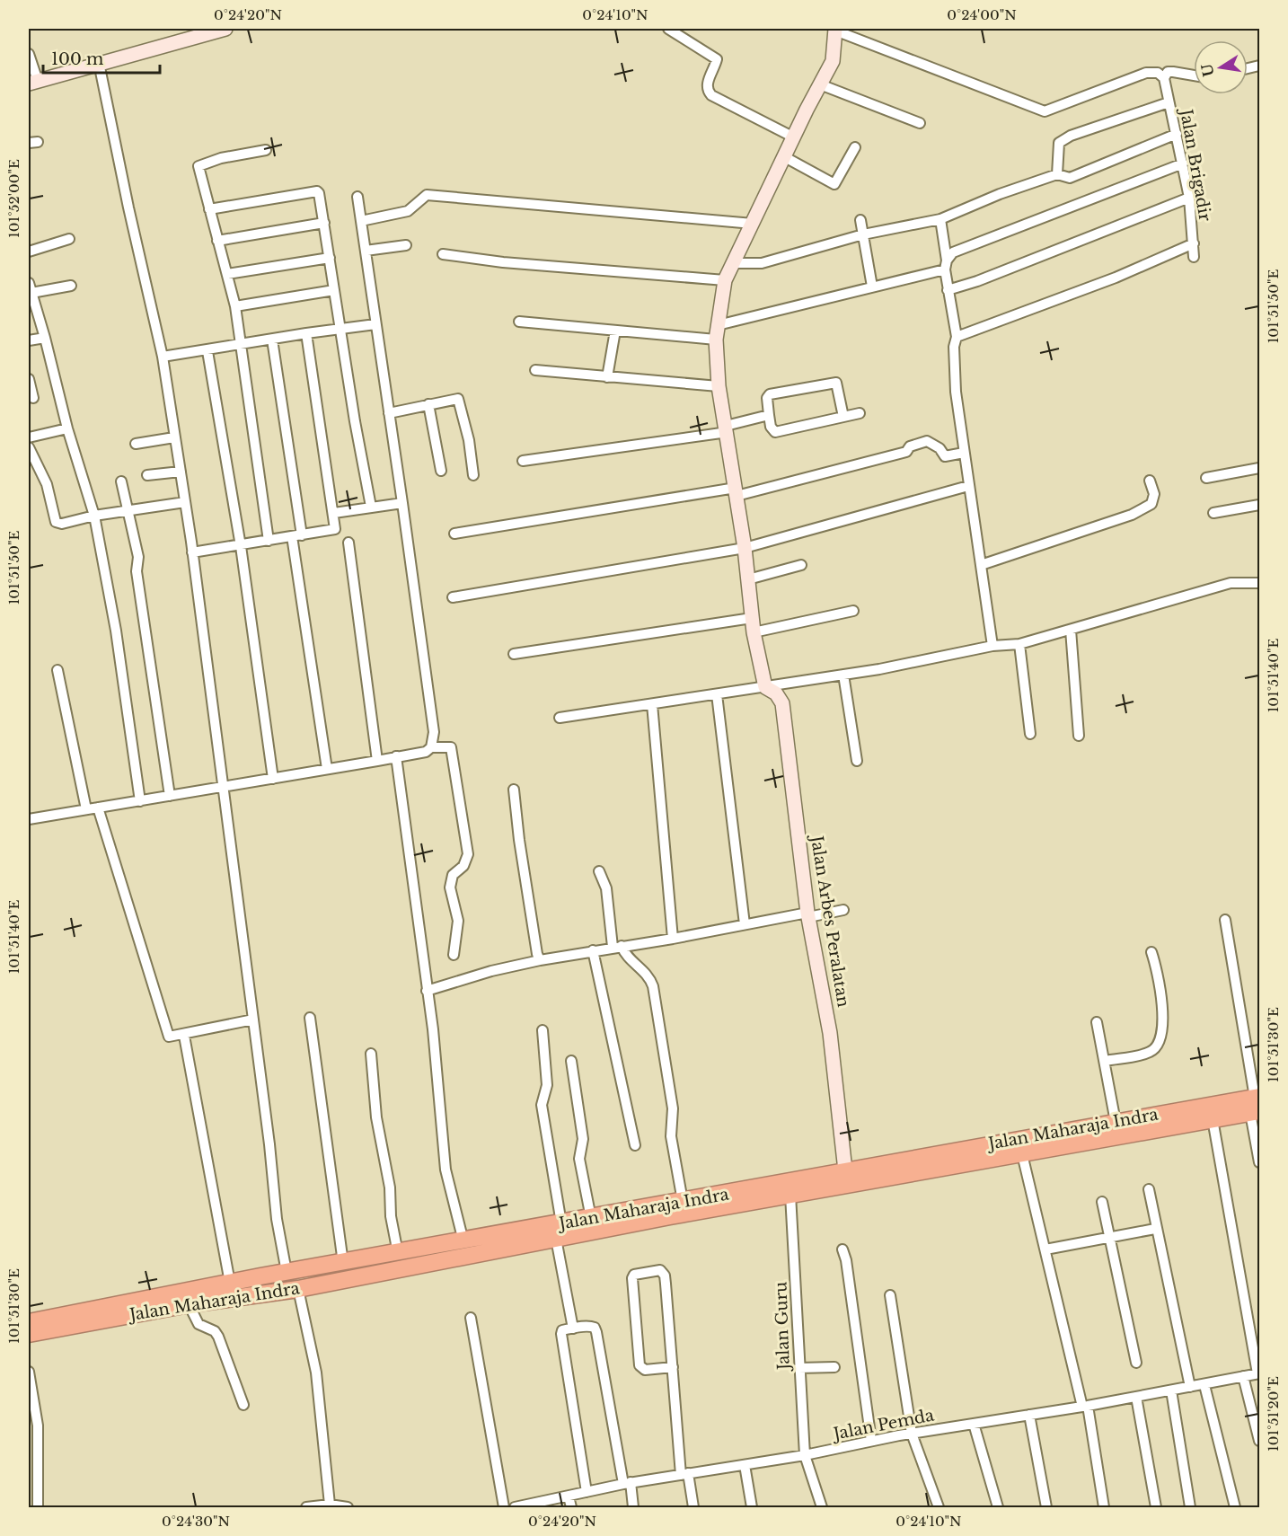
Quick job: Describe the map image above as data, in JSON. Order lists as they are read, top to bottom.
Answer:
{
  "streets": {
    "highway": ["Jalan Maharaja Indra"],
    "street": [
      "Jalan Brigadir",
      "Jalan Arbes Peralatan",
      "Jalan Guru",
      "Jalan Pemda"
    ]
  },
  "crossings": [
    ["Jalan Arbes Peralatan", "Jalan Maharaja Indra"],
    ["Jalan Maharaja Indra", "Jalan Guru"],
    ["Jalan Guru", "Jalan Pemda"]
  ],
  "scale_bar": "100 m",
  "north": "left",
  "coordinates": [
    "0°24'20\"N",
    "0°24'10\"N",
    "0°24'00\"N",
    "101°52'00\"E",
    "101°51'50\"E",
    "101°51'40\"E",
    "101°51'30\"E",
    "101°51'20\"E",
    "0°24'30\"N"
  ]
}
